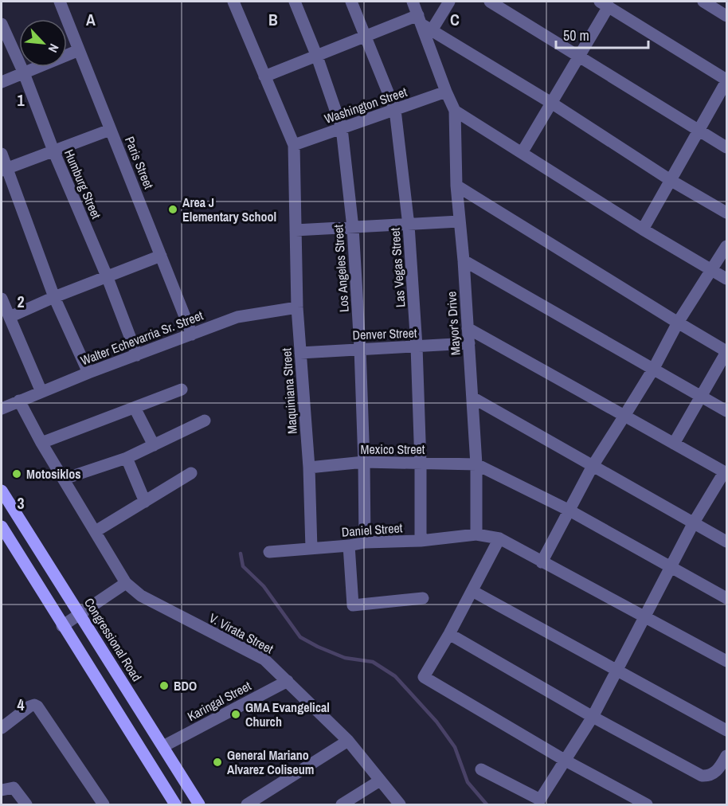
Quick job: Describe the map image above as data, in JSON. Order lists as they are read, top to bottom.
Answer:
{
  "streets": {
    "main road": ["Congressional Road"],
    "street": [
      "Washington Street",
      "Paris Street",
      "Humburg Street",
      "Las Vegas Street",
      "Los Angeles Street",
      "Mayor's Drive",
      "Denver Street",
      "Walter Echevarria Sr. Street",
      "Maquiniana Street",
      "Mexico Street",
      "Daniel Street",
      "V. Virata Street",
      "Karingal Street"
    ]
  },
  "crossings": [
    ["Washington Street", "Las Vegas Street"],
    ["Washington Street", "Los Angeles Street"],
    ["Washington Street", "Mayor's Drive"],
    ["Washington Street", "Maquiniana Street"],
    ["Paris Street", "Walter Echevarria Sr. Street"],
    ["Humburg Street", "Walter Echevarria Sr. Street"],
    ["Las Vegas Street", "Denver Street"],
    ["Las Vegas Street", "Mexico Street"],
    ["Las Vegas Street", "Daniel Street"],
    ["Los Angeles Street", "Denver Street"],
    ["Los Angeles Street", "Mexico Street"],
    ["Los Angeles Street", "Daniel Street"],
    ["Mayor's Drive", "Denver Street"],
    ["Mayor's Drive", "Mexico Street"],
    ["Mayor's Drive", "Daniel Street"],
    ["Denver Street", "Maquiniana Street"],
    ["Walter Echevarria Sr. Street", "Maquiniana Street"],
    ["Maquiniana Street", "Mexico Street"],
    ["Maquiniana Street", "Daniel Street"],
    ["V. Virata Street", "Karingal Street"],
    ["Congressional Road", "Karingal Street"]
  ],
  "places": [
    "Area J Elementary School",
    "Motosiklos",
    "BDO",
    "GMA Evangelical Church",
    "General Mariano Alvarez Coliseum"
  ],
  "scale_bar": "50 m",
  "north": "bottom right",
  "grid": {
    "columns": ["A", "B", "C"],
    "rows": [
      "1",
      "2",
      "3",
      "4"
    ]
  }
}
